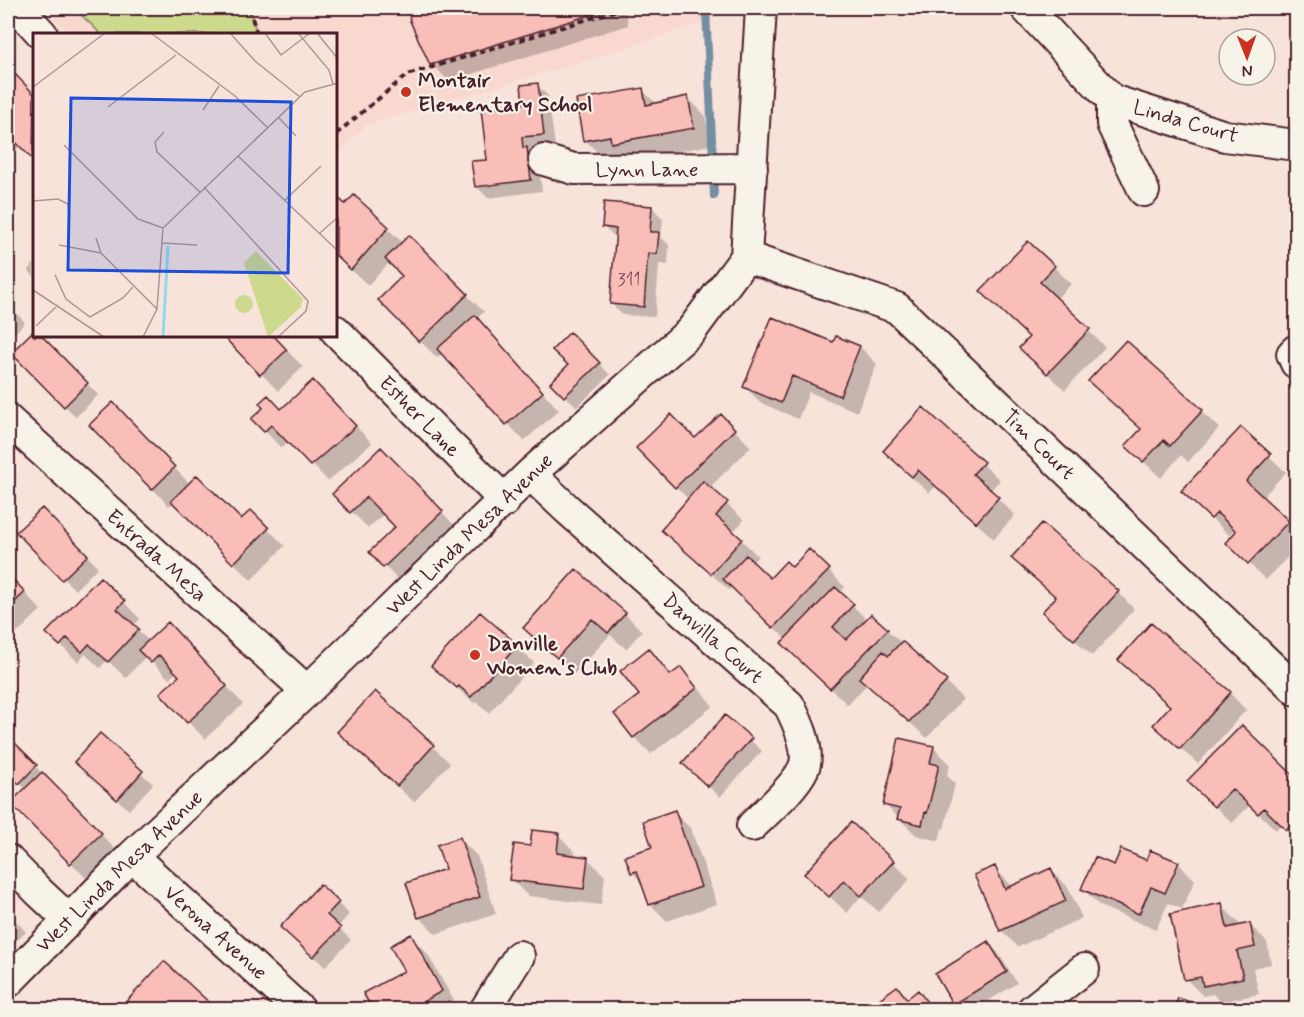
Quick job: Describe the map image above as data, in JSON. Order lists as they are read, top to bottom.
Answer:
{
  "streets": {
    "street": [
      "Linda Court",
      "Lynn Lane",
      "Esther Lane",
      "Tim Court",
      "West Linda Mesa Avenue",
      "Entrada Mesa",
      "Danvilla Court",
      "Verona Avenue"
    ]
  },
  "crossings": [
    ["Esther Lane", "West Linda Mesa Avenue"],
    ["Tim Court", "West Linda Mesa Avenue"],
    ["West Linda Mesa Avenue", "Entrada Mesa"],
    ["West Linda Mesa Avenue", "Danvilla Court"],
    ["West Linda Mesa Avenue", "Verona Avenue"]
  ],
  "places": ["Montair Elementary School", "Danville Women's Club"],
  "house_numbers": ["311"],
  "north": "bottom"
}
